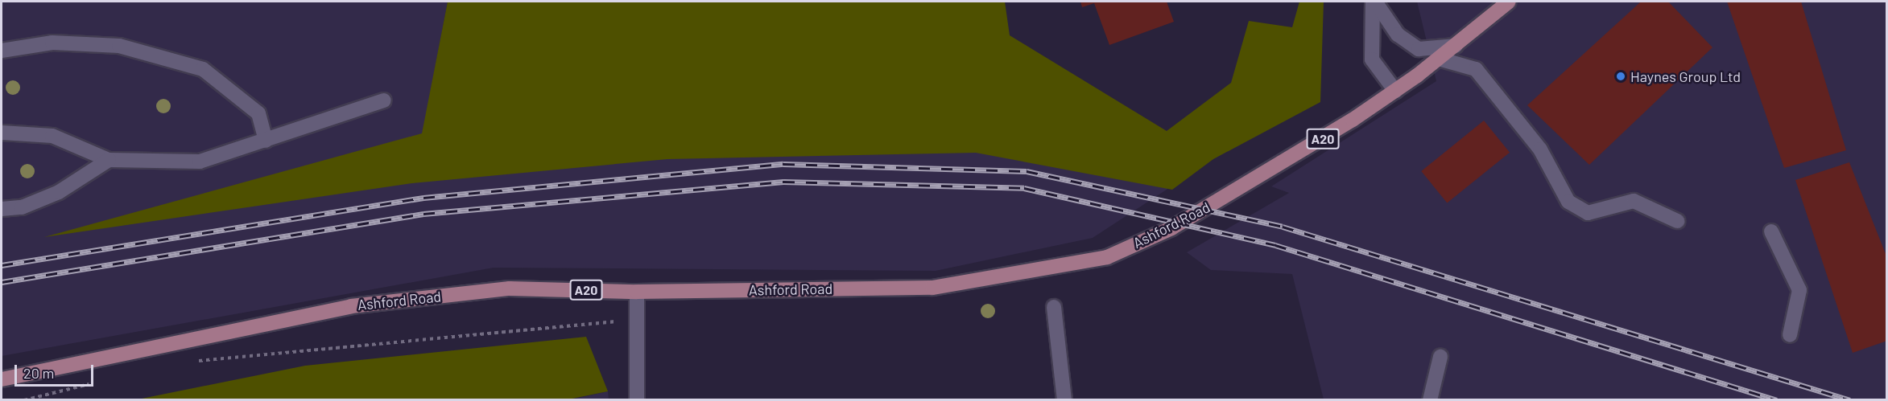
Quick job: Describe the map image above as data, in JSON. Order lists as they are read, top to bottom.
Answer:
{
  "streets": {
    "main road": ["A20", "Ashford Road"]
  },
  "places": ["Haynes Group Ltd"],
  "scale_bar": "20 m"
}
